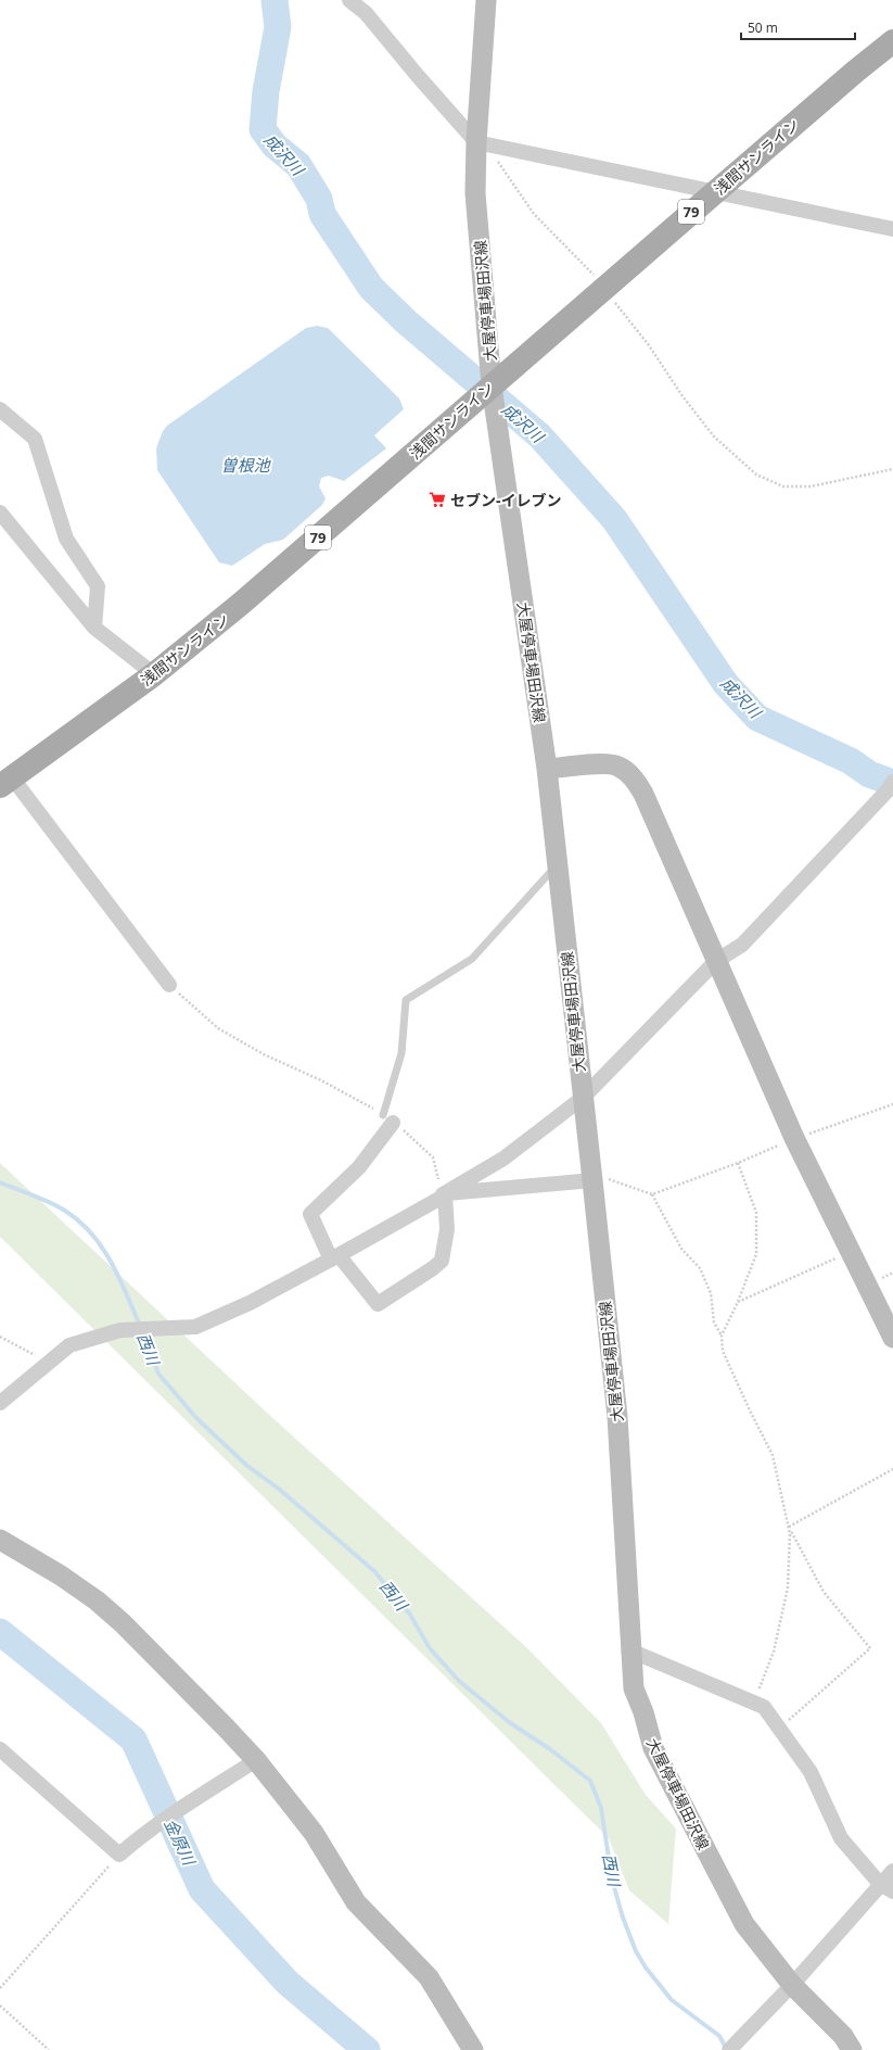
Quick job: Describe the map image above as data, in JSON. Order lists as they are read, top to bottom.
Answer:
{
  "streets": {
    "main road": ["浅間サンライン", "79", "大屋停車場田沢線"]
  },
  "crossings": [
    ["浅間サンライン", "大屋停車場田沢線"]
  ],
  "water": [
    "成沢川",
    "曽根池",
    "西川",
    "金原川"
  ],
  "places": {
    "supermarket": ["セブン-イレブン"]
  },
  "scale_bar": "50 m"
}
